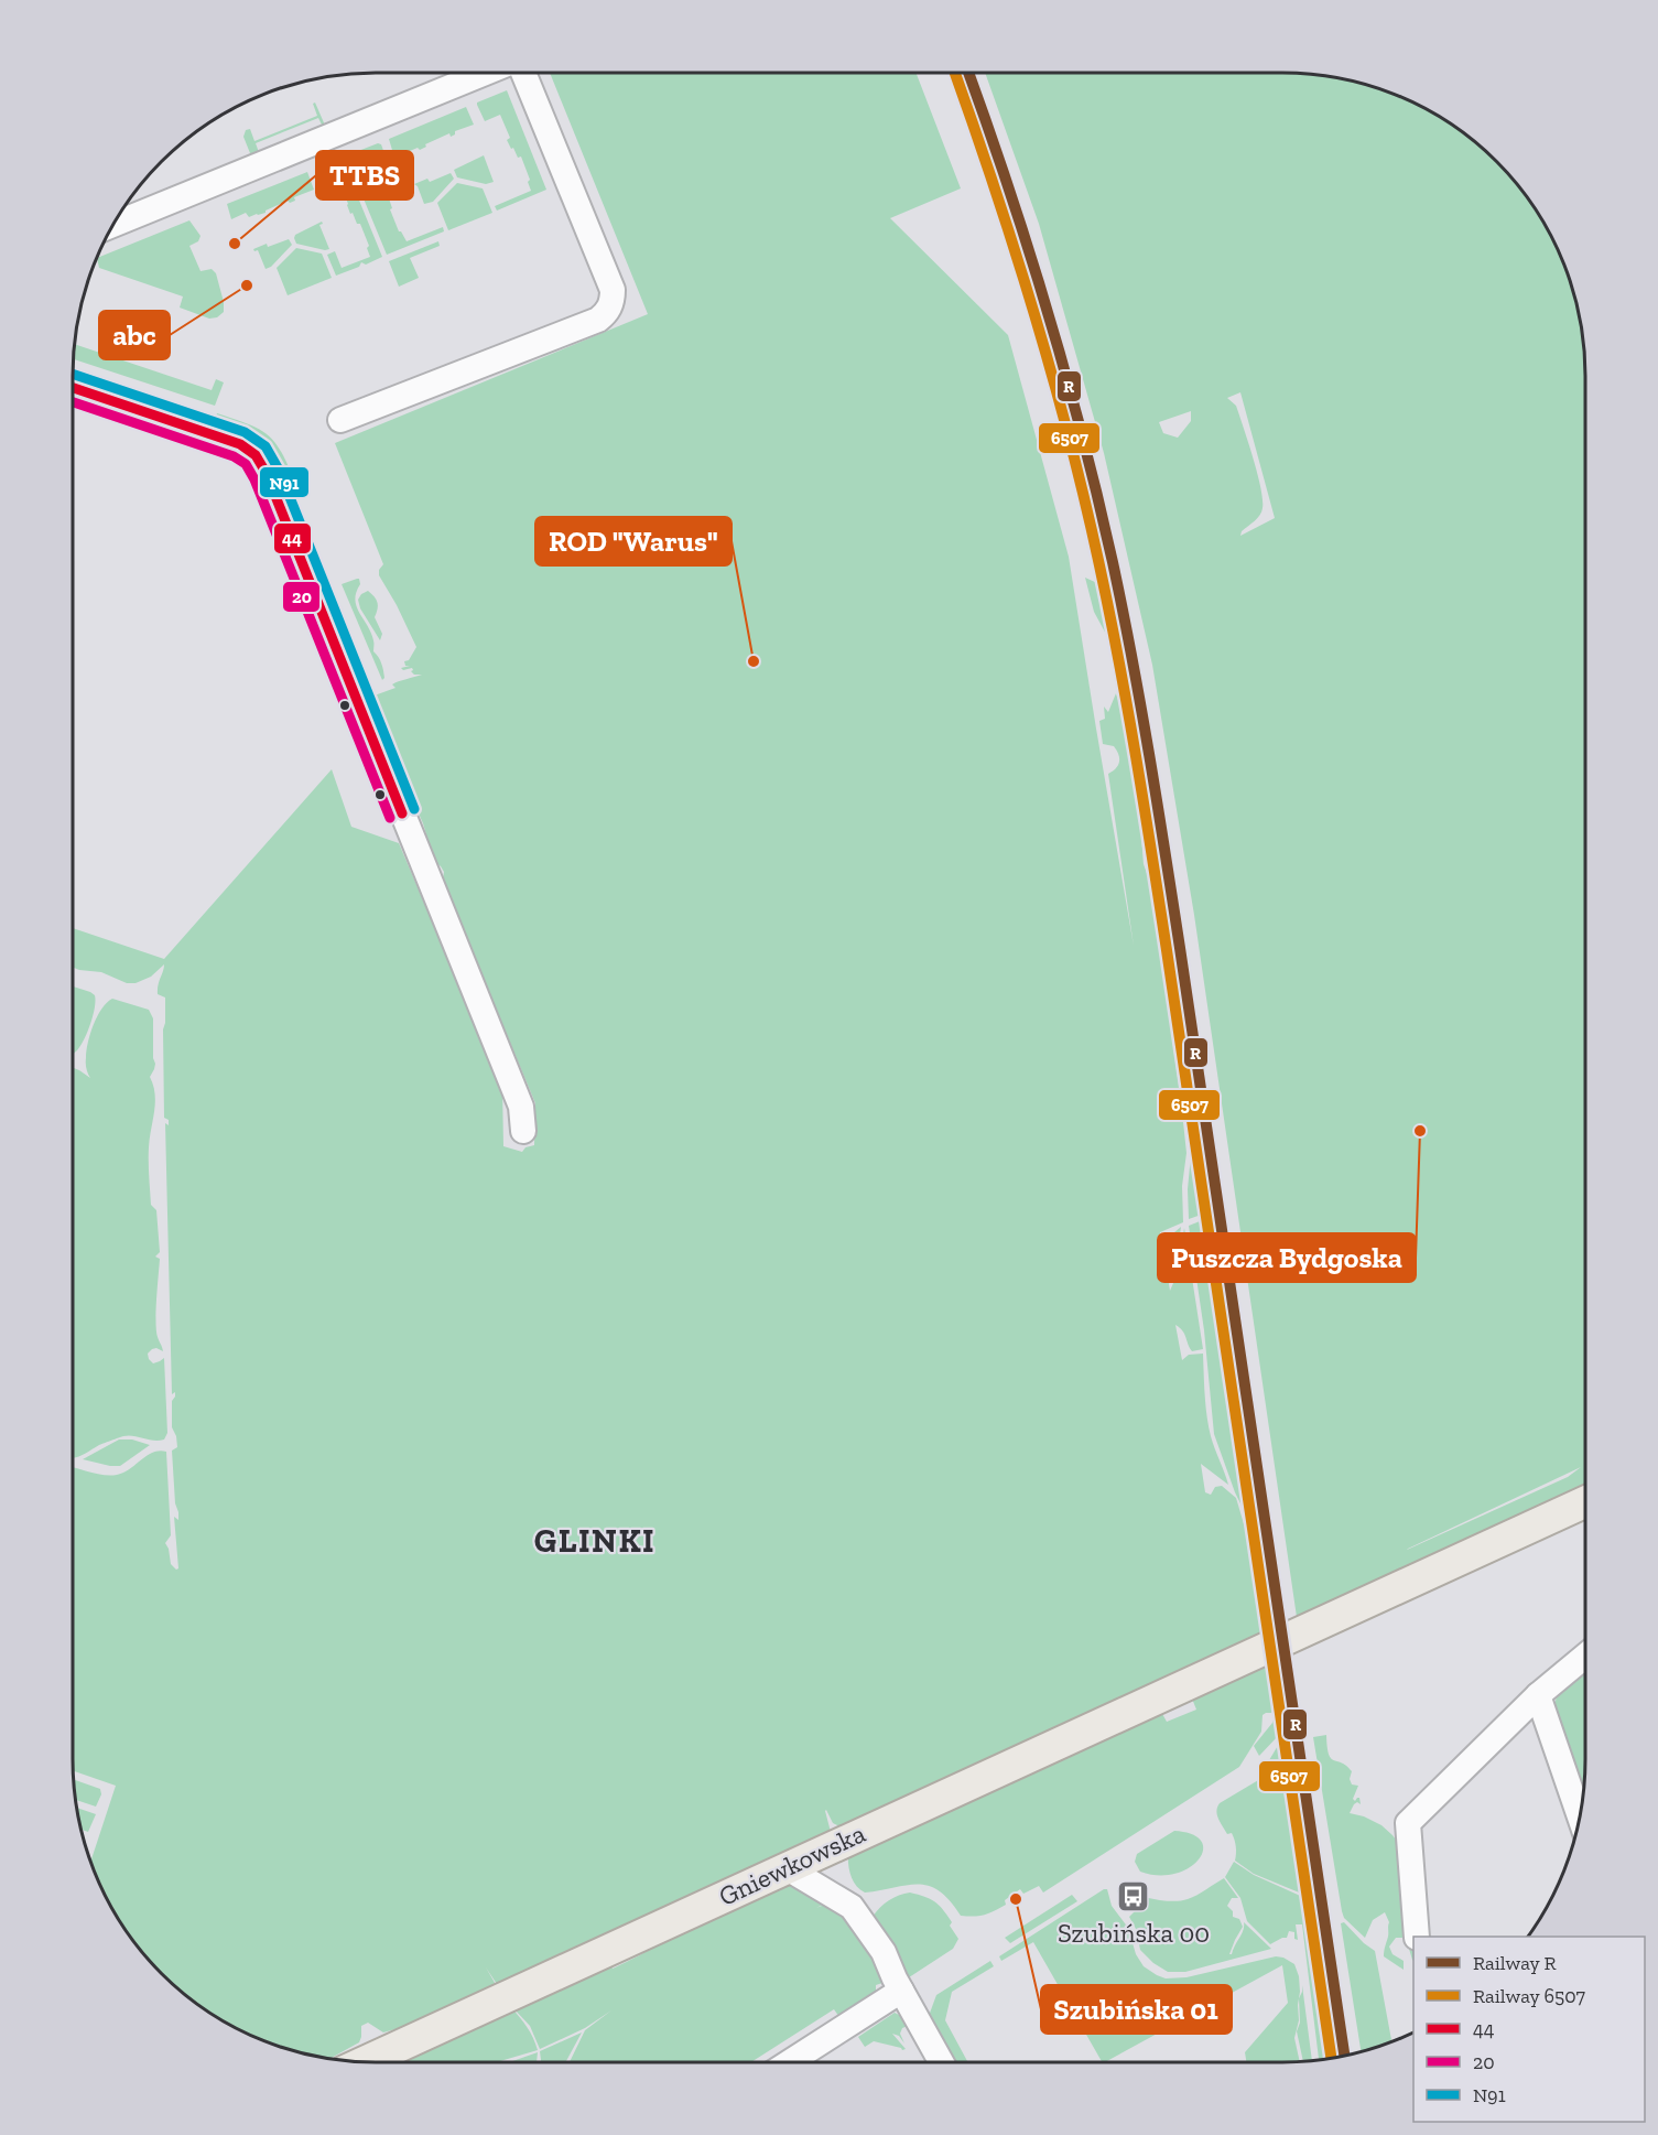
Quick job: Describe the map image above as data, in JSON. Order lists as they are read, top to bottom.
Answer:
{
  "streets": {
    "main road": ["Gniewkowska"]
  },
  "districts": ["GLINKI"],
  "places": {
    "other": [
      "TTBS",
      "abc",
      "ROD \"Warus\"",
      "Puszcza Bydgoska",
      "Szubińska 01"
    ],
    "bus stop": ["Szubińska 00"]
  },
  "lines": [
    "rail line R",
    "rail line 6507",
    "transit line N91",
    "transit line 44",
    "transit line 20"
  ],
  "legend": [
    "Railway R",
    "Railway 6507",
    "44",
    "20",
    "N91"
  ]
}
